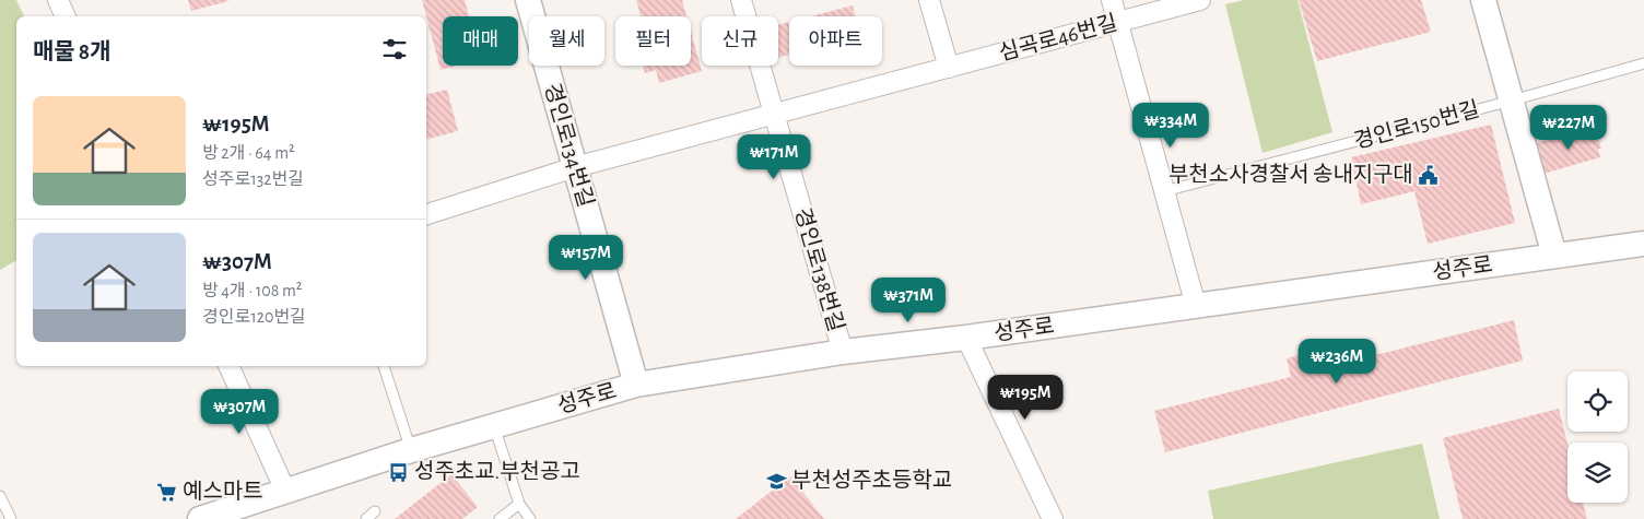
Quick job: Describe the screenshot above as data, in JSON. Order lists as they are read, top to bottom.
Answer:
{
  "streets": {
    "street": [
      "심곡로46번길",
      "경인로134번길",
      "성주로",
      "경인로138번길"
    ],
    "lane": ["경인로150번길"]
  },
  "crossings": [
    ["심곡로46번길", "경인로134번길"],
    ["심곡로46번길", "경인로138번길"],
    ["경인로134번길", "성주로"],
    ["성주로", "경인로138번길"]
  ],
  "places": {
    "public building": ["부천소사경찰서 송내지구대"],
    "bus stop": ["성주초교.부천공고"],
    "school or university": ["부천성주초등학교"],
    "supermarket": ["예스마트"]
  },
  "page": {
    "chip": [
      "매매",
      "월세",
      "필터",
      "신규",
      "아파트"
    ],
    "heading": "매물 8개",
    "list": [
      {
        "name": "₩195M",
        "note": "방 2개 · 64 m² · 성주로132번길"
      },
      {
        "name": "₩307M",
        "note": "방 4개 · 108 m² · 경인로120번길"
      }
    ],
    "price": [
      "₩334M",
      "₩227M",
      "₩171M",
      "₩157M",
      "₩371M",
      "₩236M",
      "₩195M",
      "₩307M"
    ]
  }
}
